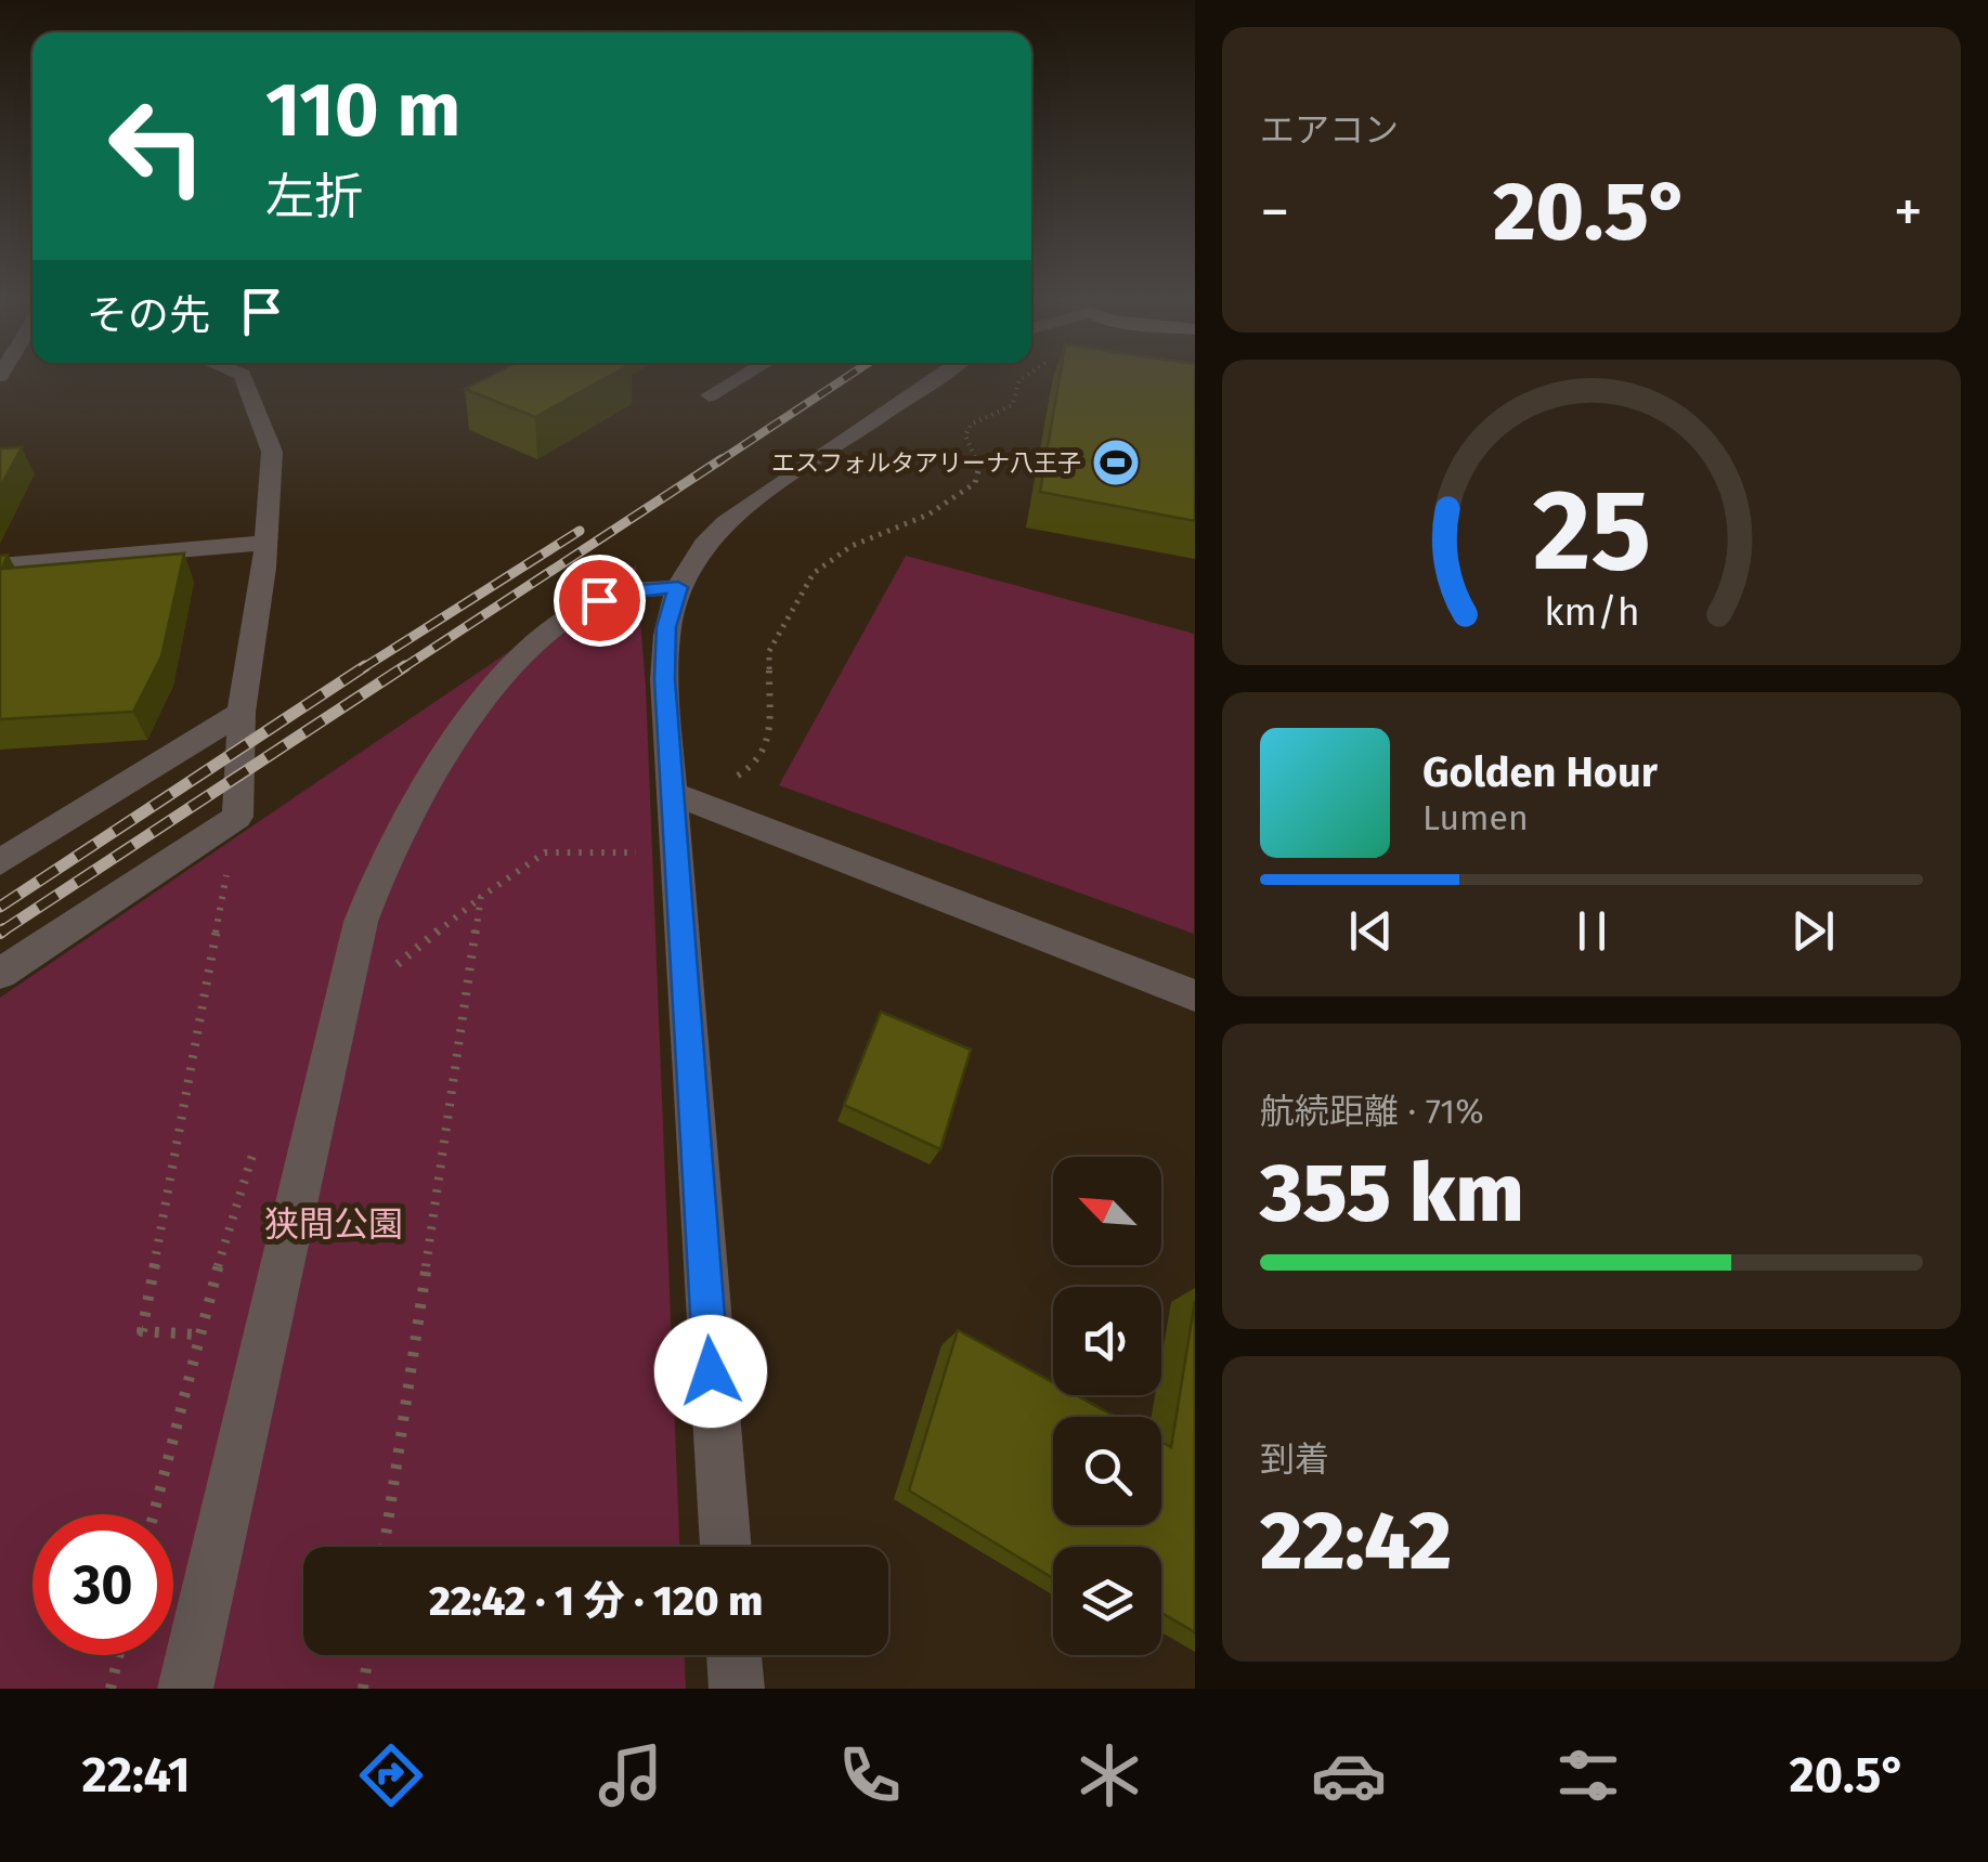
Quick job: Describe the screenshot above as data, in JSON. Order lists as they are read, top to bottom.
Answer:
{
  "parks": ["狭間公園"],
  "places": {
    "sports": ["エスフォルタアリーナ八王子"]
  },
  "north": "top left",
  "page": {
    "tile": [
      "エアコン",
      ["航続距離 · 71%", "355 km"],
      ["到着", "22:42"]
    ],
    "turn": ["110 m", "左折"],
    "heat": ["−", "20.5°", "+"],
    "then": "その先",
    "song": ["Golden Hour", "Lumen"],
    "limit": "30",
    "trip": "22:42 · 1 分 · 120 m",
    "tabs": ["22:41", "20.5°"],
    "gauge": ["25", "km/h"]
  }
}
